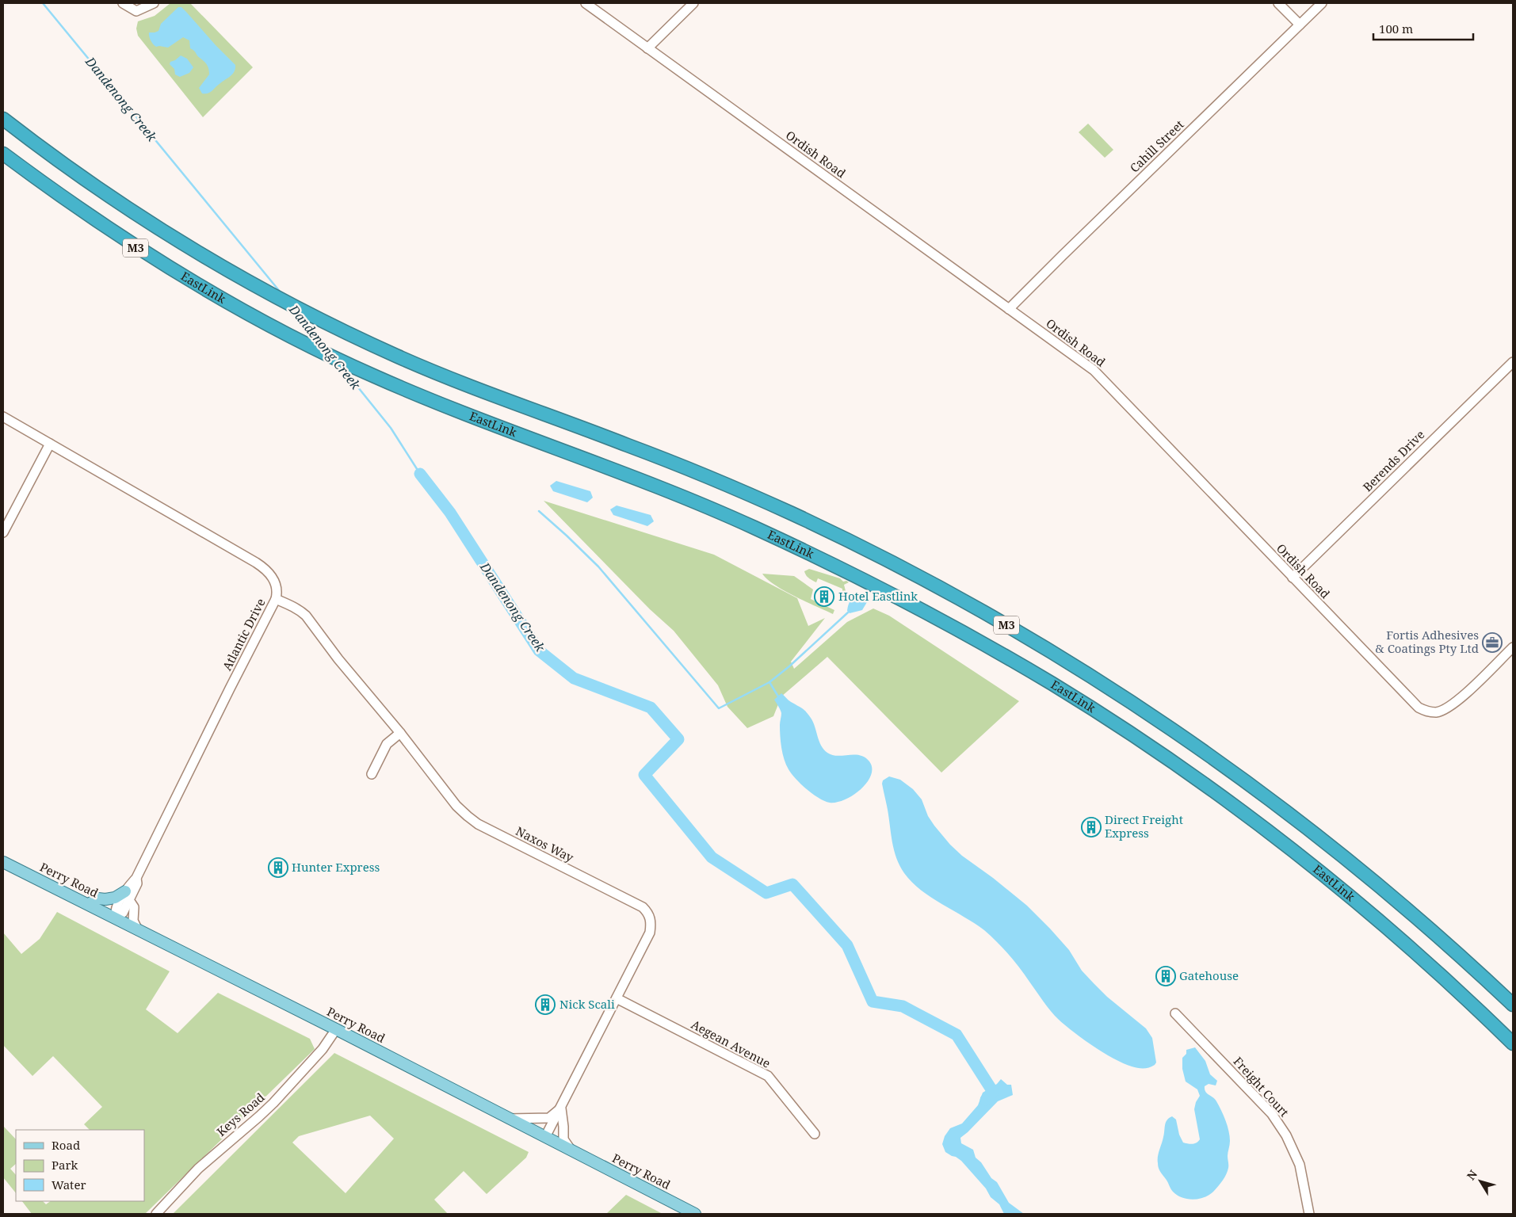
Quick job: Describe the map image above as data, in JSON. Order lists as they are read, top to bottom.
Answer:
{
  "streets": {
    "highway": ["M3", "EastLink"],
    "main road": ["Perry Road"],
    "street": [
      "Cahill Street",
      "Ordish Road",
      "Berends Drive",
      "Atlantic Drive",
      "Naxos Way",
      "Aegean Avenue",
      "Freight Court",
      "Keys Road"
    ]
  },
  "crossings": [
    ["Cahill Street", "Ordish Road"],
    ["Ordish Road", "Berends Drive"],
    ["Atlantic Drive", "Naxos Way"],
    ["Atlantic Drive", "Perry Road"],
    ["Naxos Way", "Perry Road"],
    ["Naxos Way", "Aegean Avenue"],
    ["Perry Road", "Keys Road"]
  ],
  "water": ["Dandenong Creek"],
  "places": {
    "building": [
      "Hotel Eastlink",
      "Direct Freight Express",
      "Hunter Express",
      "Gatehouse",
      "Nick Scali"
    ],
    "office": ["Fortis Adhesives & Coatings Pty Ltd"]
  },
  "legend": ["Road", "Park", "Water"],
  "scale_bar": "100 m",
  "north": "top left"
}
